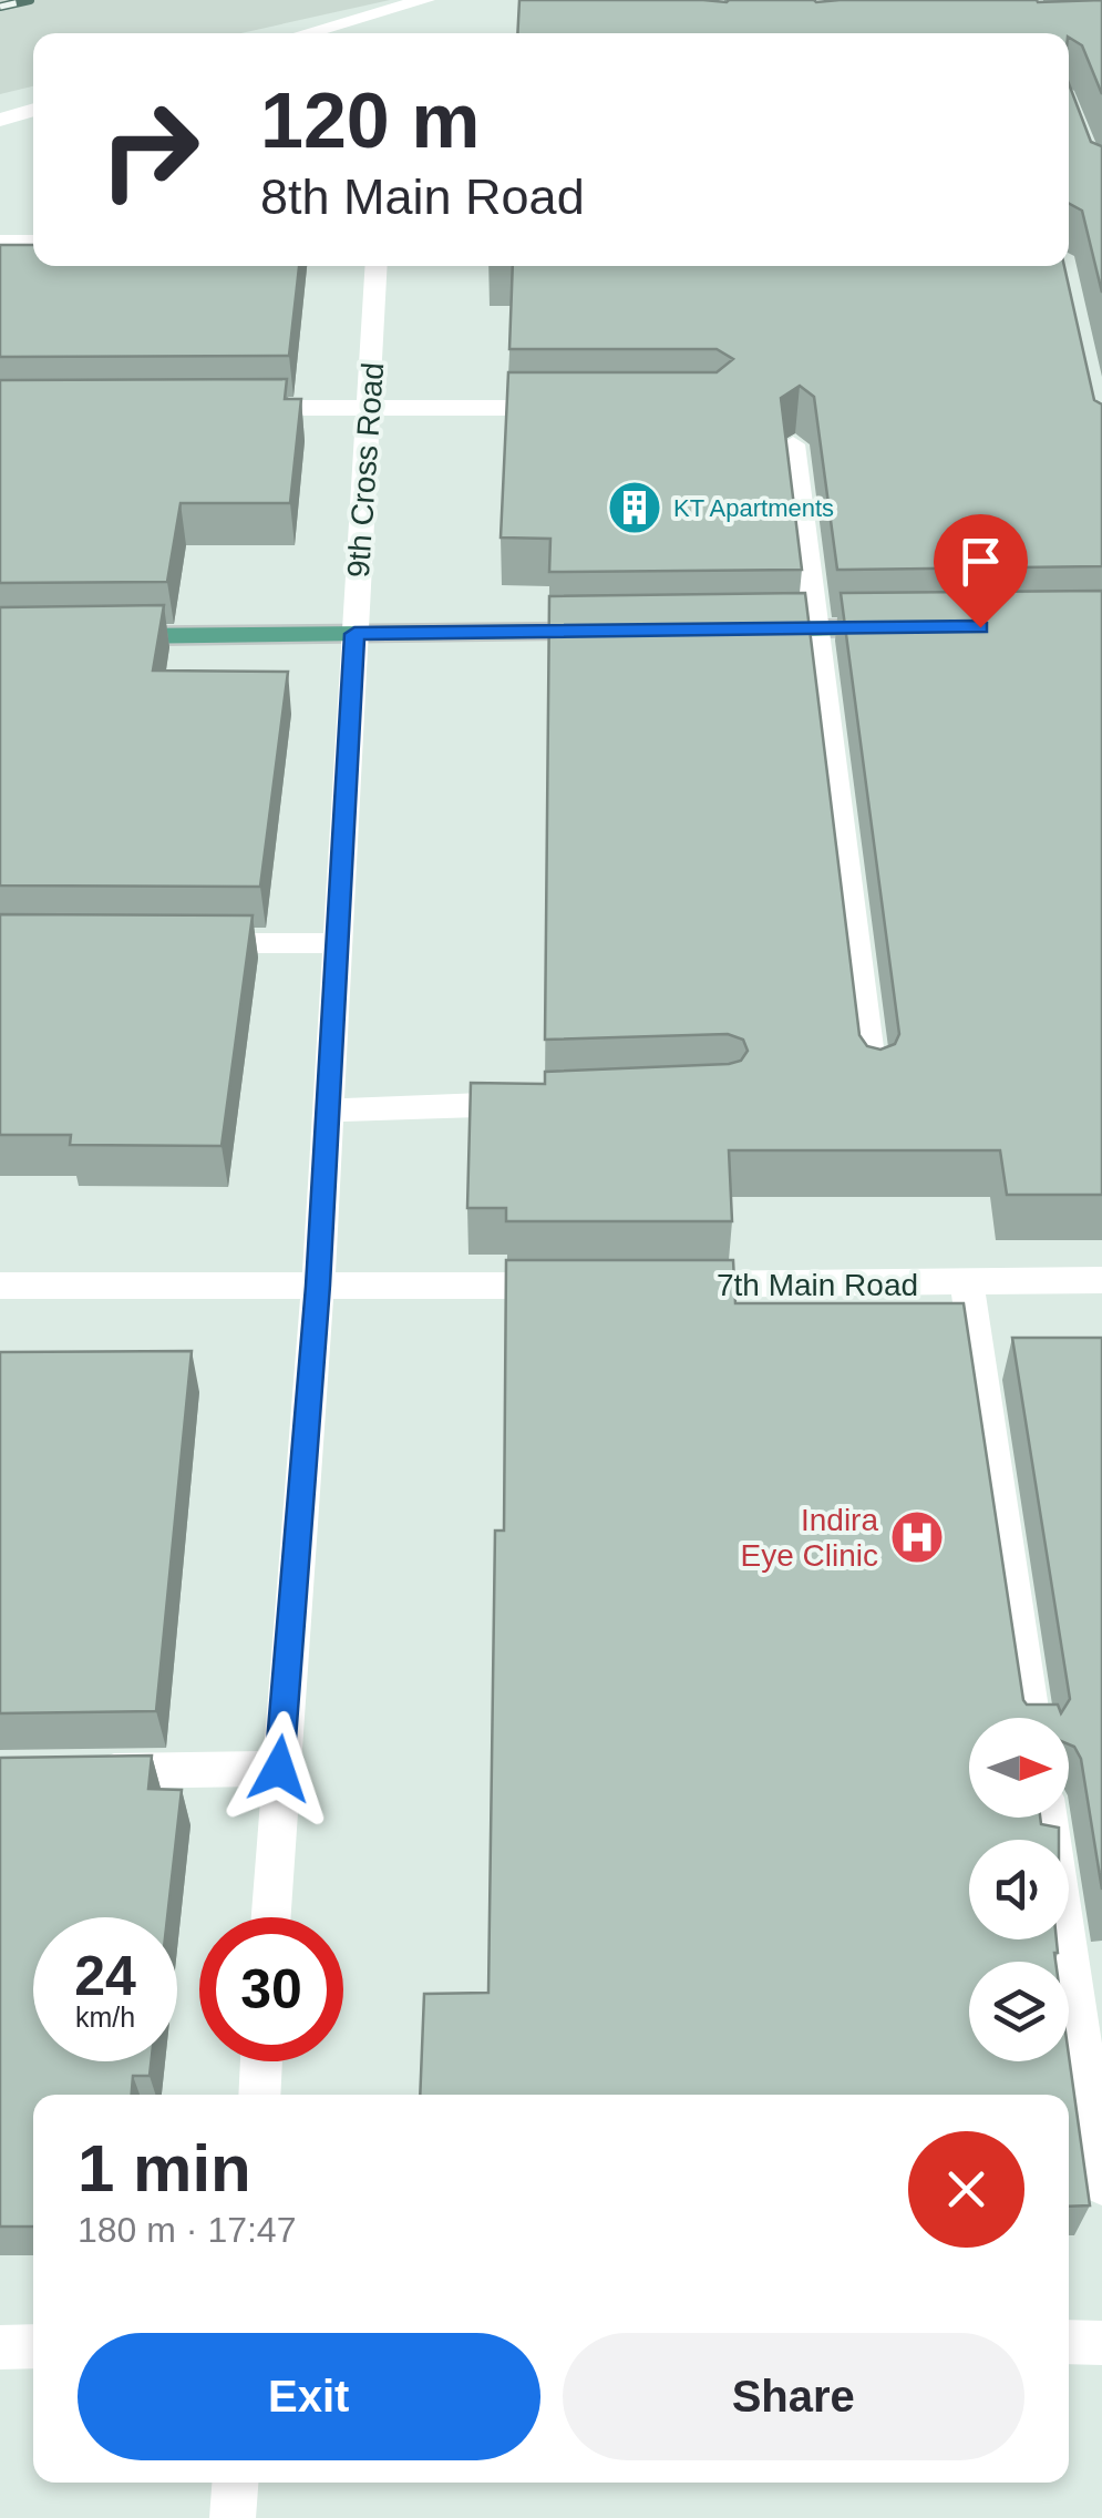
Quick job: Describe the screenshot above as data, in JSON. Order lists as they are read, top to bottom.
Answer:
{
  "streets": {
    "street": ["9th Cross Road", "7th Main Road"]
  },
  "places": {
    "building": ["KT Apartments"],
    "hospital": ["Indira Eye Clinic"]
  },
  "north": "right",
  "page": {
    "turn": ["120 m", "8th Main Road"],
    "speed": "24 km/h",
    "limit": "30",
    "heading": ["1 min", "180 m · 17:47"],
    "buttons": ["Exit", "Share"]
  }
}
